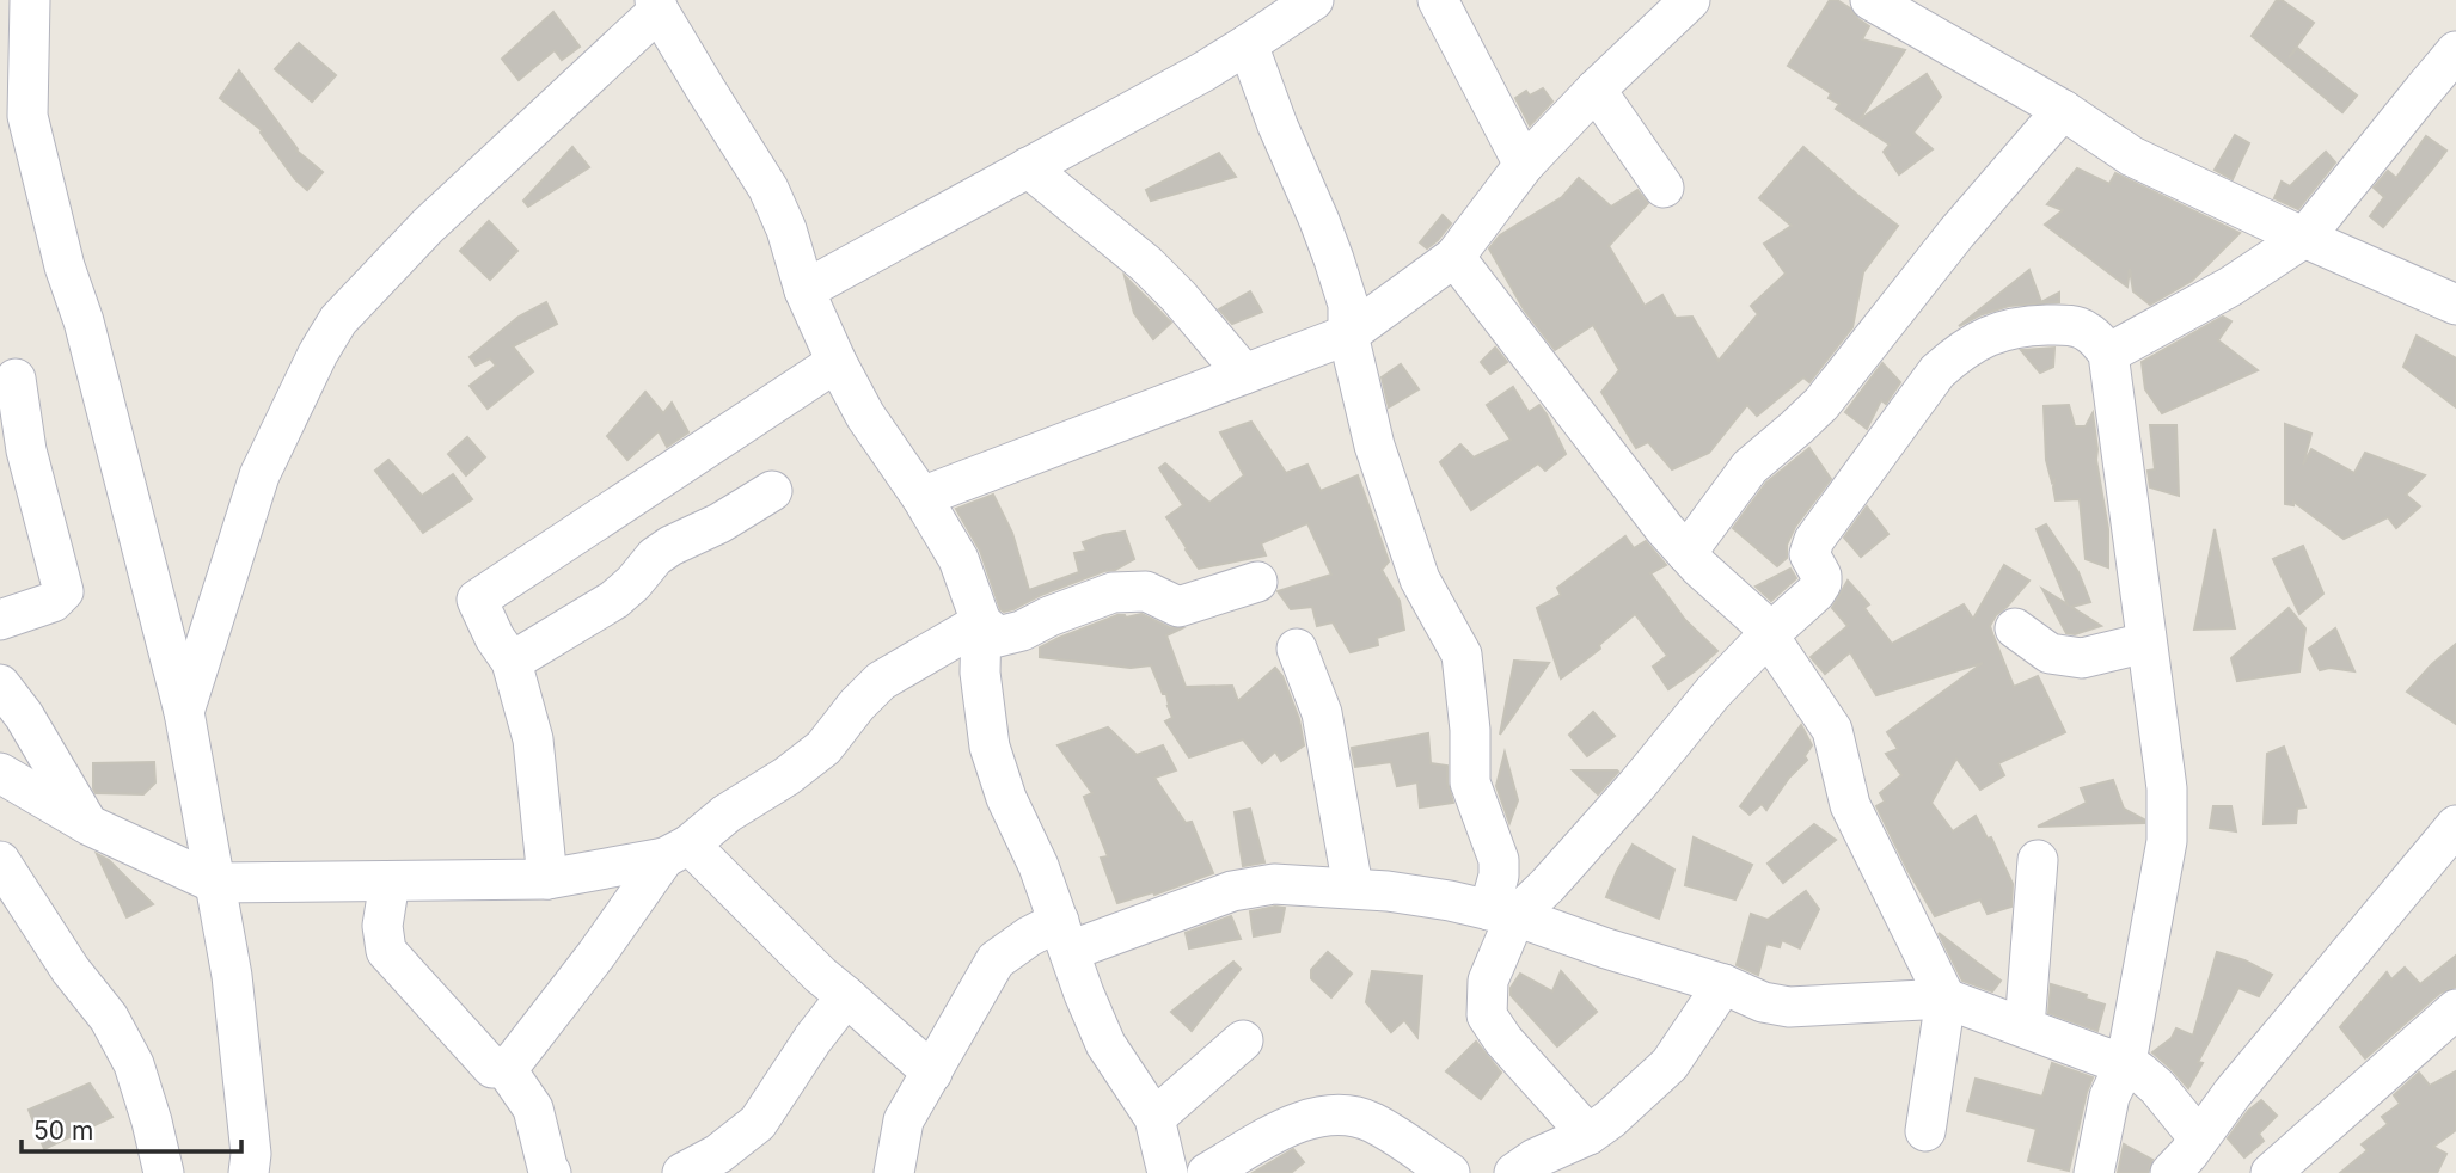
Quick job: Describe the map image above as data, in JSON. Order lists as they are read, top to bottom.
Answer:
{
  "scale_bar": "50 m"
}
